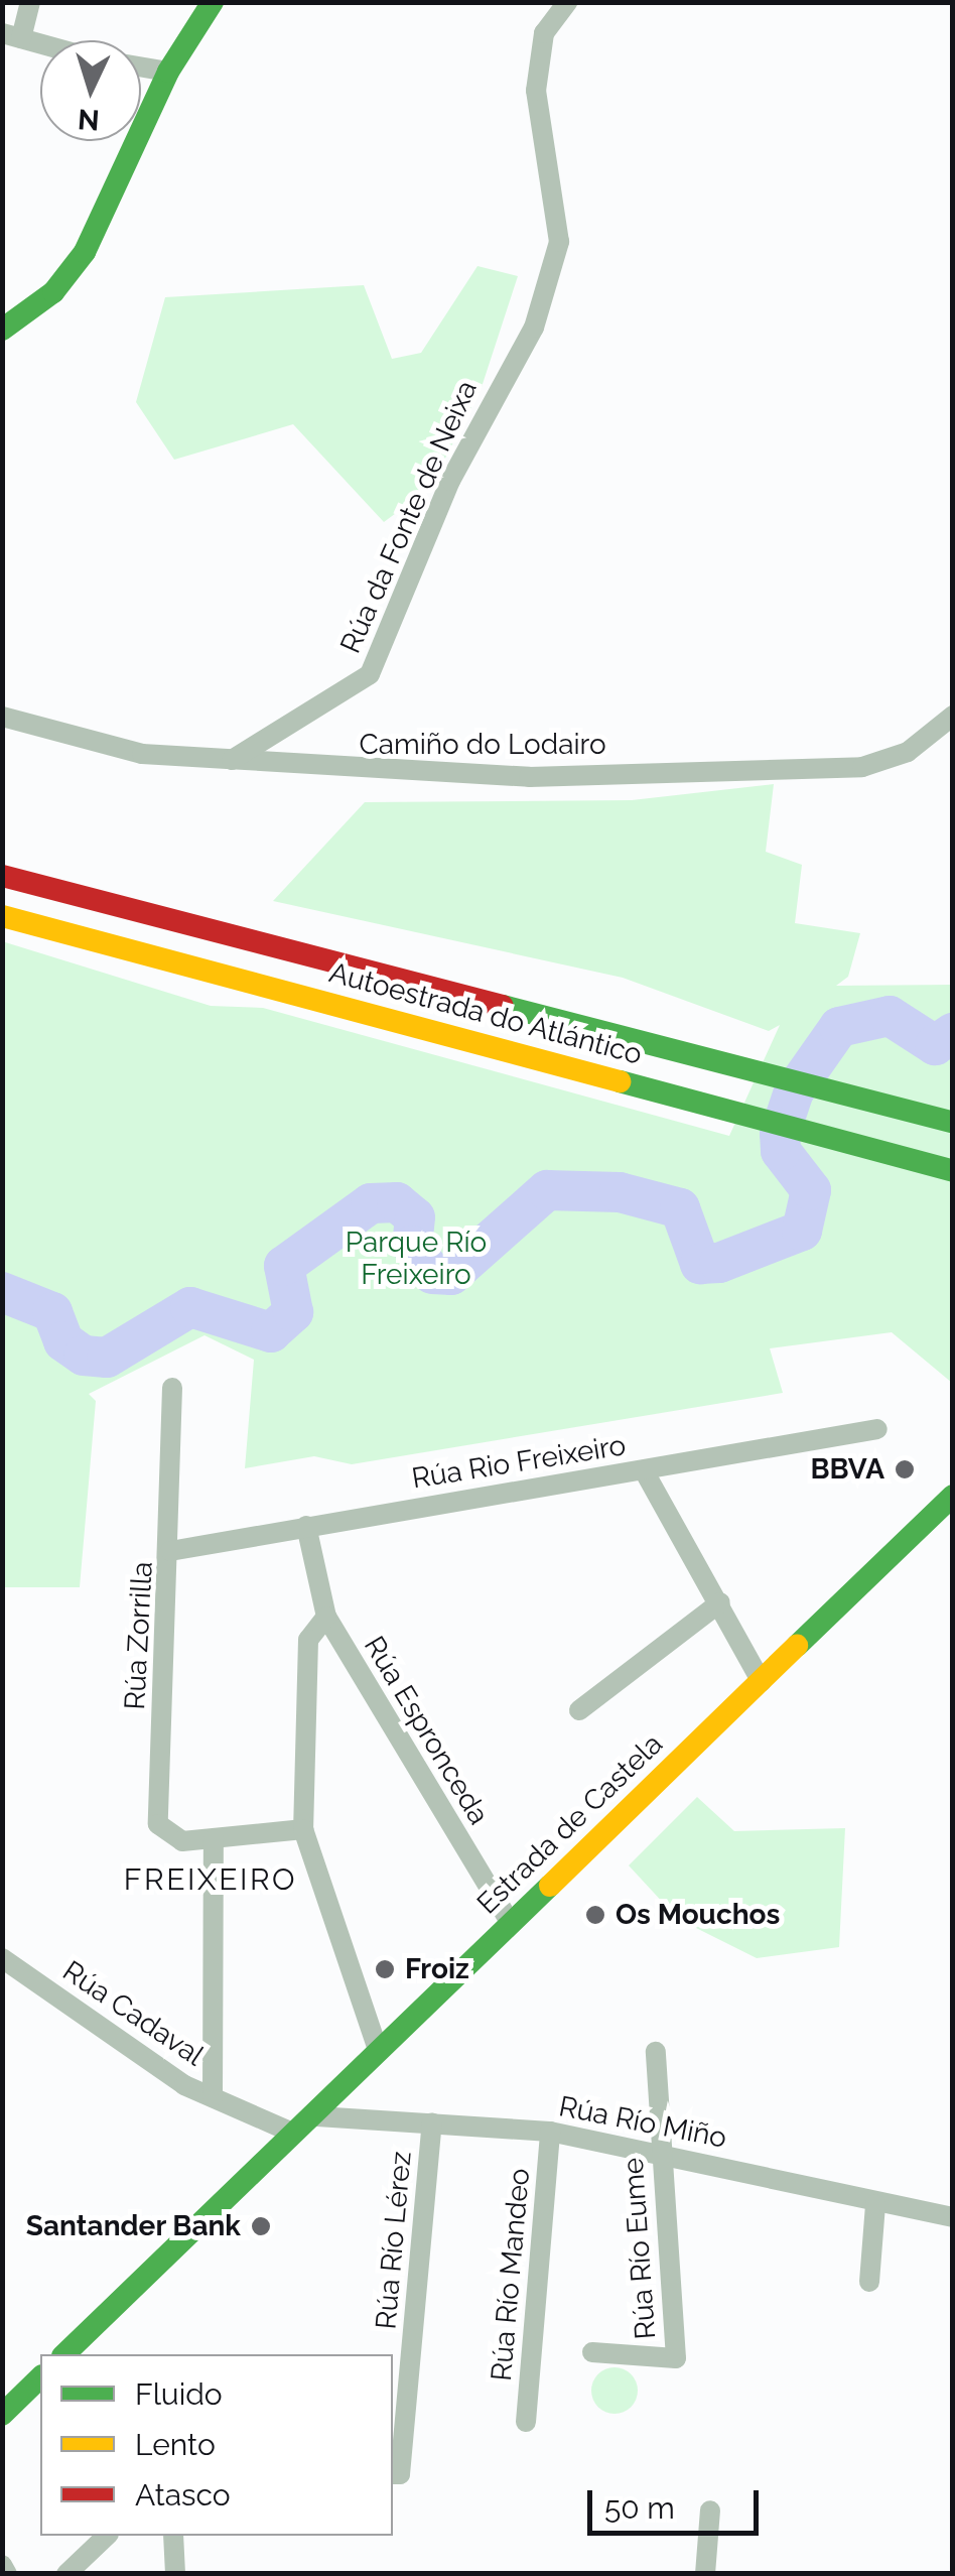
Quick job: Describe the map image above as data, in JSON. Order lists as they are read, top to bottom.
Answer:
{
  "streets": {
    "main road": ["Autoestrada do Atlántico", "Estrada de Castela"],
    "street": [
      "Rúa da Fonte de Neixa",
      "Camiño do Lodairo",
      "Rúa Rio Freixeiro",
      "Rúa Zorrilla",
      "Rúa Espronceda",
      "Rúa Cadaval",
      "Rúa Río Miño",
      "Rúa Río Lérez",
      "Rúa Río Eume",
      "Rúa Río Mandeo"
    ]
  },
  "crossings": [
    ["Rúa da Fonte de Neixa", "Camiño do Lodairo"],
    ["Rúa Rio Freixeiro", "Rúa Zorrilla"],
    ["Rúa Rio Freixeiro", "Rúa Espronceda"],
    ["Rúa Espronceda", "Estrada de Castela"],
    ["Estrada de Castela", "Rúa Cadaval"],
    ["Estrada de Castela", "Rúa Río Miño"],
    ["Rúa Río Miño", "Rúa Río Lérez"],
    ["Rúa Río Miño", "Rúa Río Eume"],
    ["Rúa Río Miño", "Rúa Río Mandeo"]
  ],
  "districts": ["FREIXEIRO"],
  "parks": ["Parque Río Freixeiro"],
  "places": [
    "BBVA",
    "Os Mouchos",
    "Froiz",
    "Santander Bank"
  ],
  "legend": ["Fluido", "Lento", "Atasco"],
  "scale_bar": "50 m",
  "north": "bottom"
}
